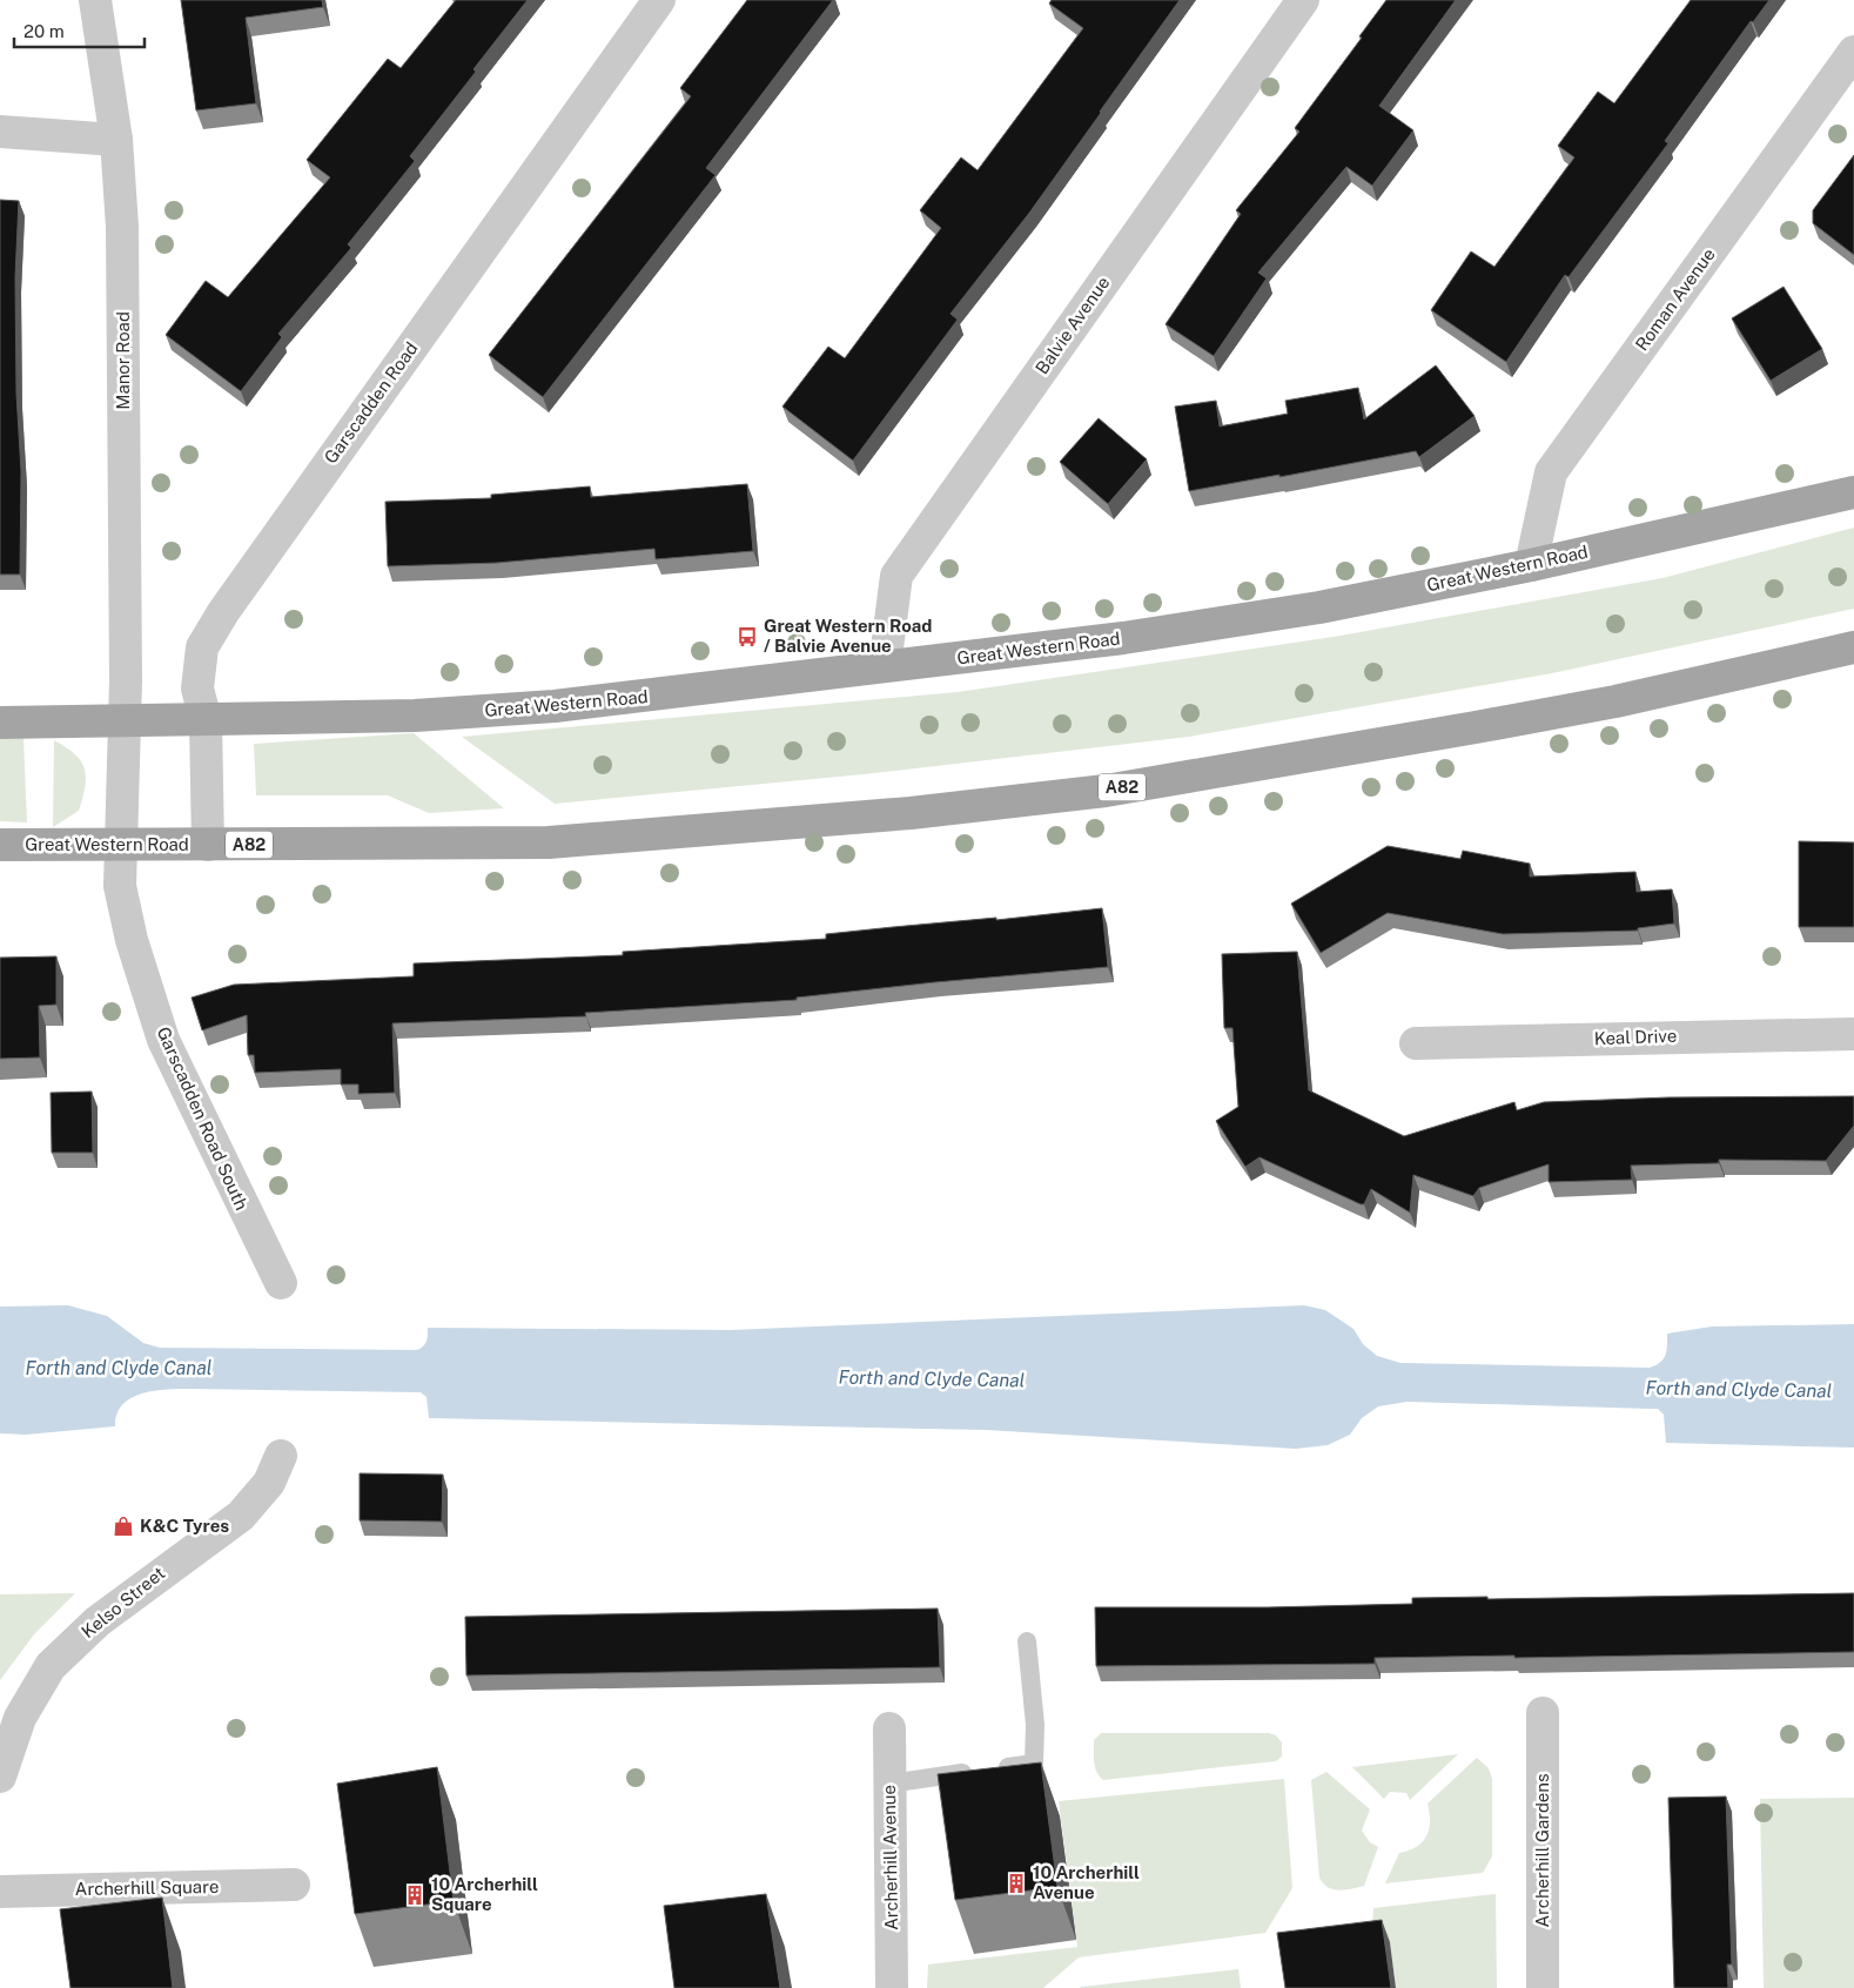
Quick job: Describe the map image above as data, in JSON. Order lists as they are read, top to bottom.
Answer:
{
  "streets": {
    "main road": ["Great Western Road", "A82"],
    "street": [
      "Roman Avenue",
      "Balvie Avenue",
      "Manor Road",
      "Garscadden Road",
      "Keal Drive",
      "Garscadden Road South",
      "Kelso Street",
      "Archerhill Gardens",
      "Archerhill Avenue",
      "Archerhill Square"
    ]
  },
  "crossings": [
    ["Roman Avenue", "Great Western Road"],
    ["Balvie Avenue", "Great Western Road"],
    ["Manor Road", "Great Western Road"],
    ["Manor Road", "Garscadden Road South"],
    ["Garscadden Road", "Great Western Road"],
    ["Great Western Road", "Garscadden Road South"]
  ],
  "water": ["Forth and Clyde Canal"],
  "places": {
    "bus stop": ["Great Western Road / Balvie Avenue"],
    "shop": ["K&C Tyres"],
    "building": ["10 Archerhill Avenue", "10 Archerhill Square"]
  },
  "scale_bar": "20 m"
}
